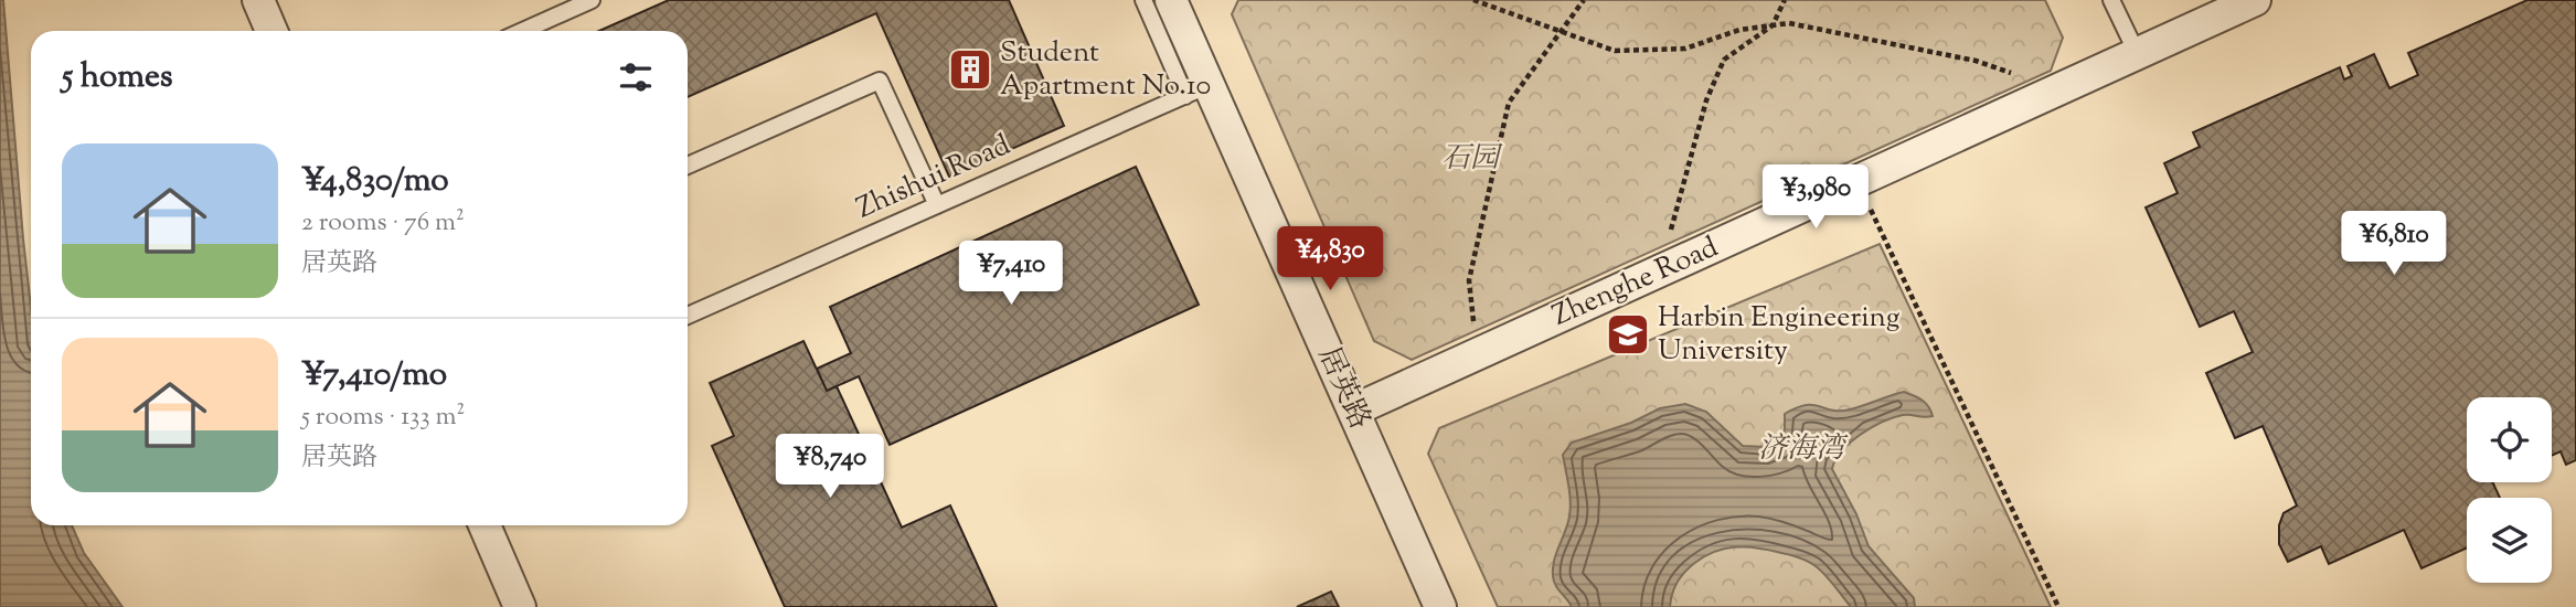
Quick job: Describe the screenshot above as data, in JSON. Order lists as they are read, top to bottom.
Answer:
{
  "streets": {
    "street": ["Zhenghe Road", "居英路"],
    "lane": ["Zhishui Road"]
  },
  "crossings": [
    ["Zhishui Road", "居英路"],
    ["Zhenghe Road", "居英路"]
  ],
  "parks": ["石园", "济海湾"],
  "places": {
    "building": ["Student Apartment No.10"],
    "school or university": ["Harbin Engineering University"]
  },
  "page": {
    "heading": "5 homes",
    "list": [
      {
        "name": "¥4,830/mo",
        "note": "2 rooms · 76 m² · 居英路"
      },
      {
        "name": "¥7,410/mo",
        "note": "5 rooms · 133 m² · 居英路"
      }
    ],
    "price": [
      "¥3,980",
      "¥6,810",
      "¥4,830",
      "¥7,410",
      "¥8,740"
    ]
  }
}
